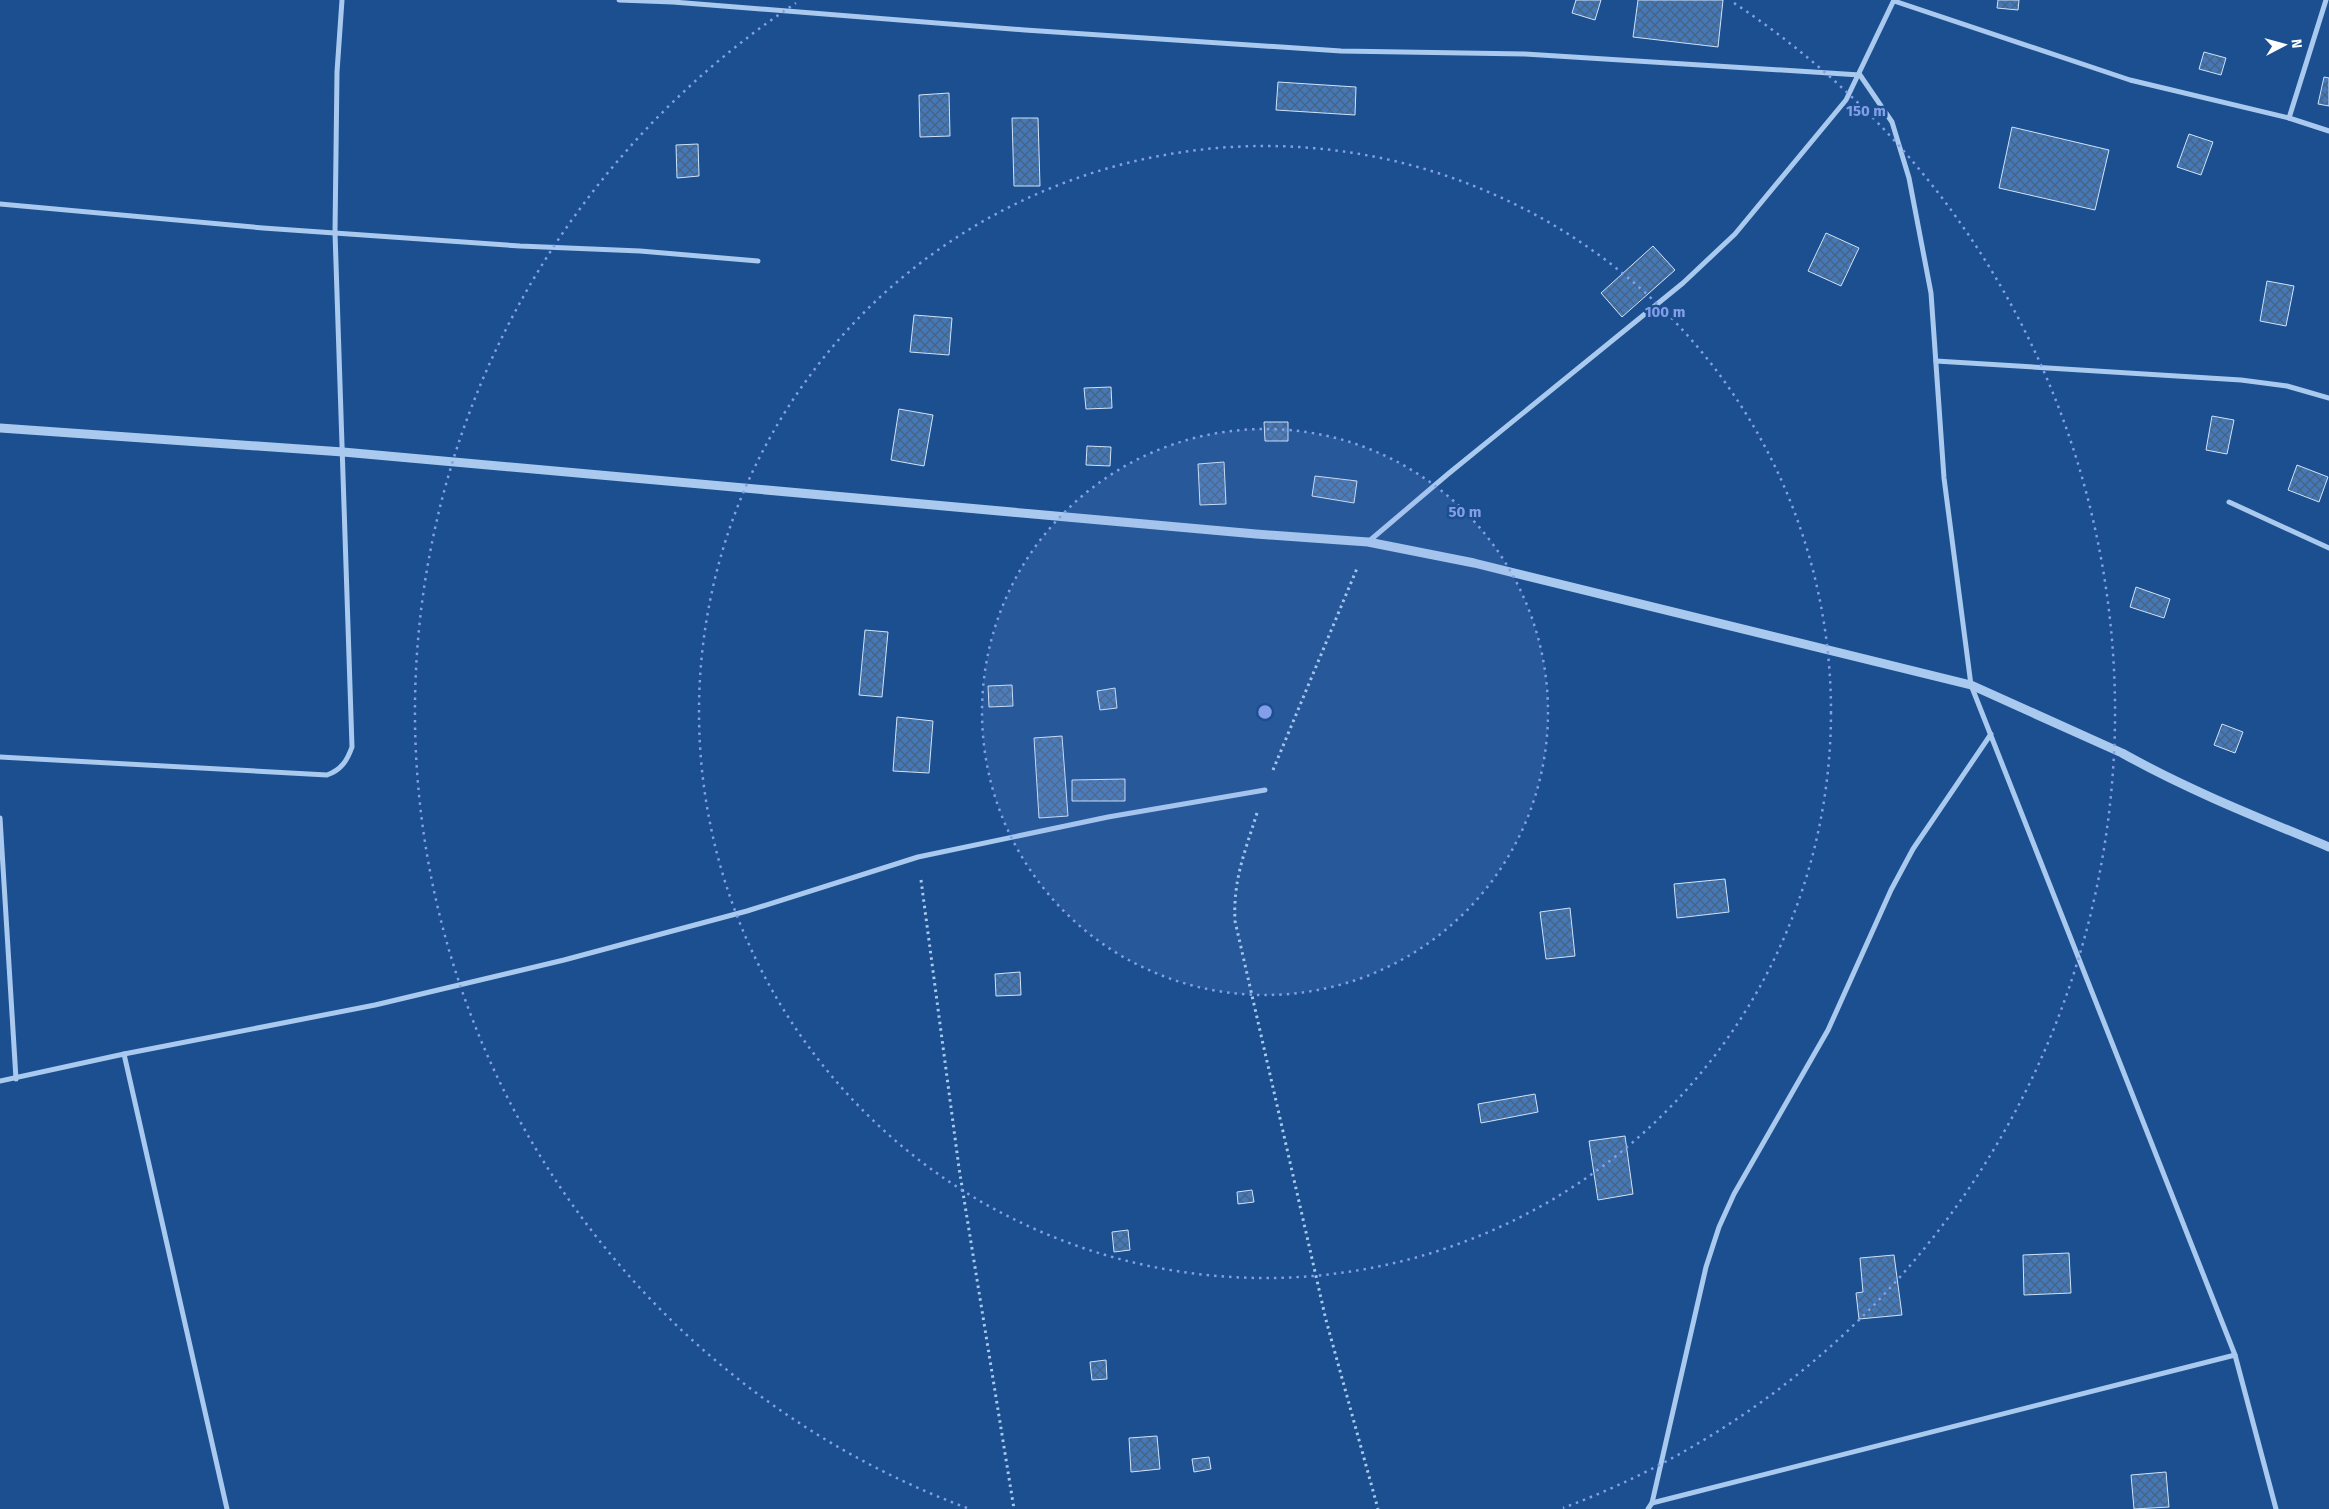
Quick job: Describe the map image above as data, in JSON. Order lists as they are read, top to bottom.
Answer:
{
  "north": "right",
  "rings": ["150 m", "100 m", "50 m"]
}
